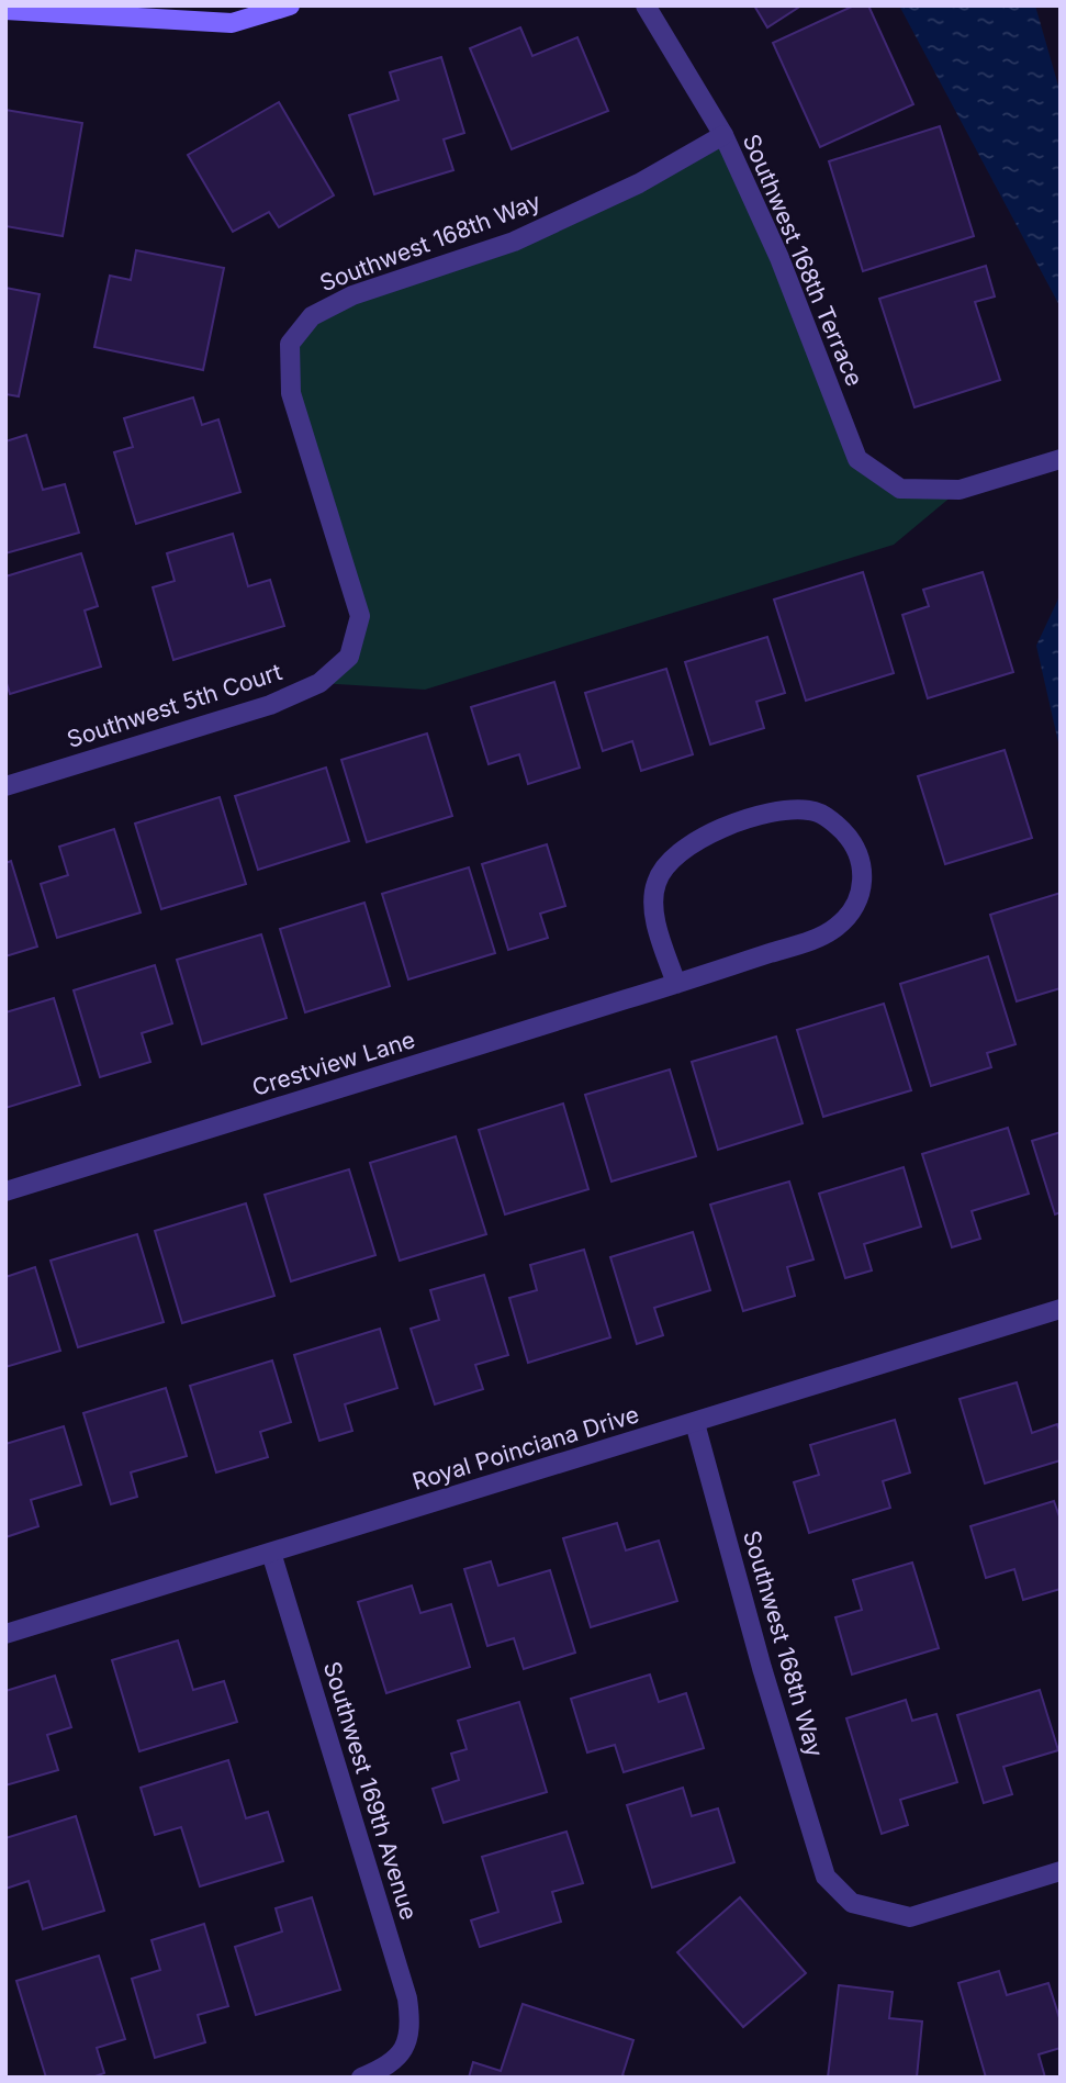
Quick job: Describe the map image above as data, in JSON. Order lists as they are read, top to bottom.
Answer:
{
  "streets": {
    "street": [
      "Southwest 168th Way",
      "Southwest 168th Terrace",
      "Southwest 5th Court",
      "Crestview Lane",
      "Royal Poinciana Drive",
      "Southwest 169th Avenue"
    ]
  },
  "crossings": [
    ["Southwest 168th Way", "Southwest 168th Terrace"],
    ["Southwest 168th Way", "Southwest 5th Court"],
    ["Southwest 168th Way", "Royal Poinciana Drive"],
    ["Royal Poinciana Drive", "Southwest 169th Avenue"]
  ]
}
